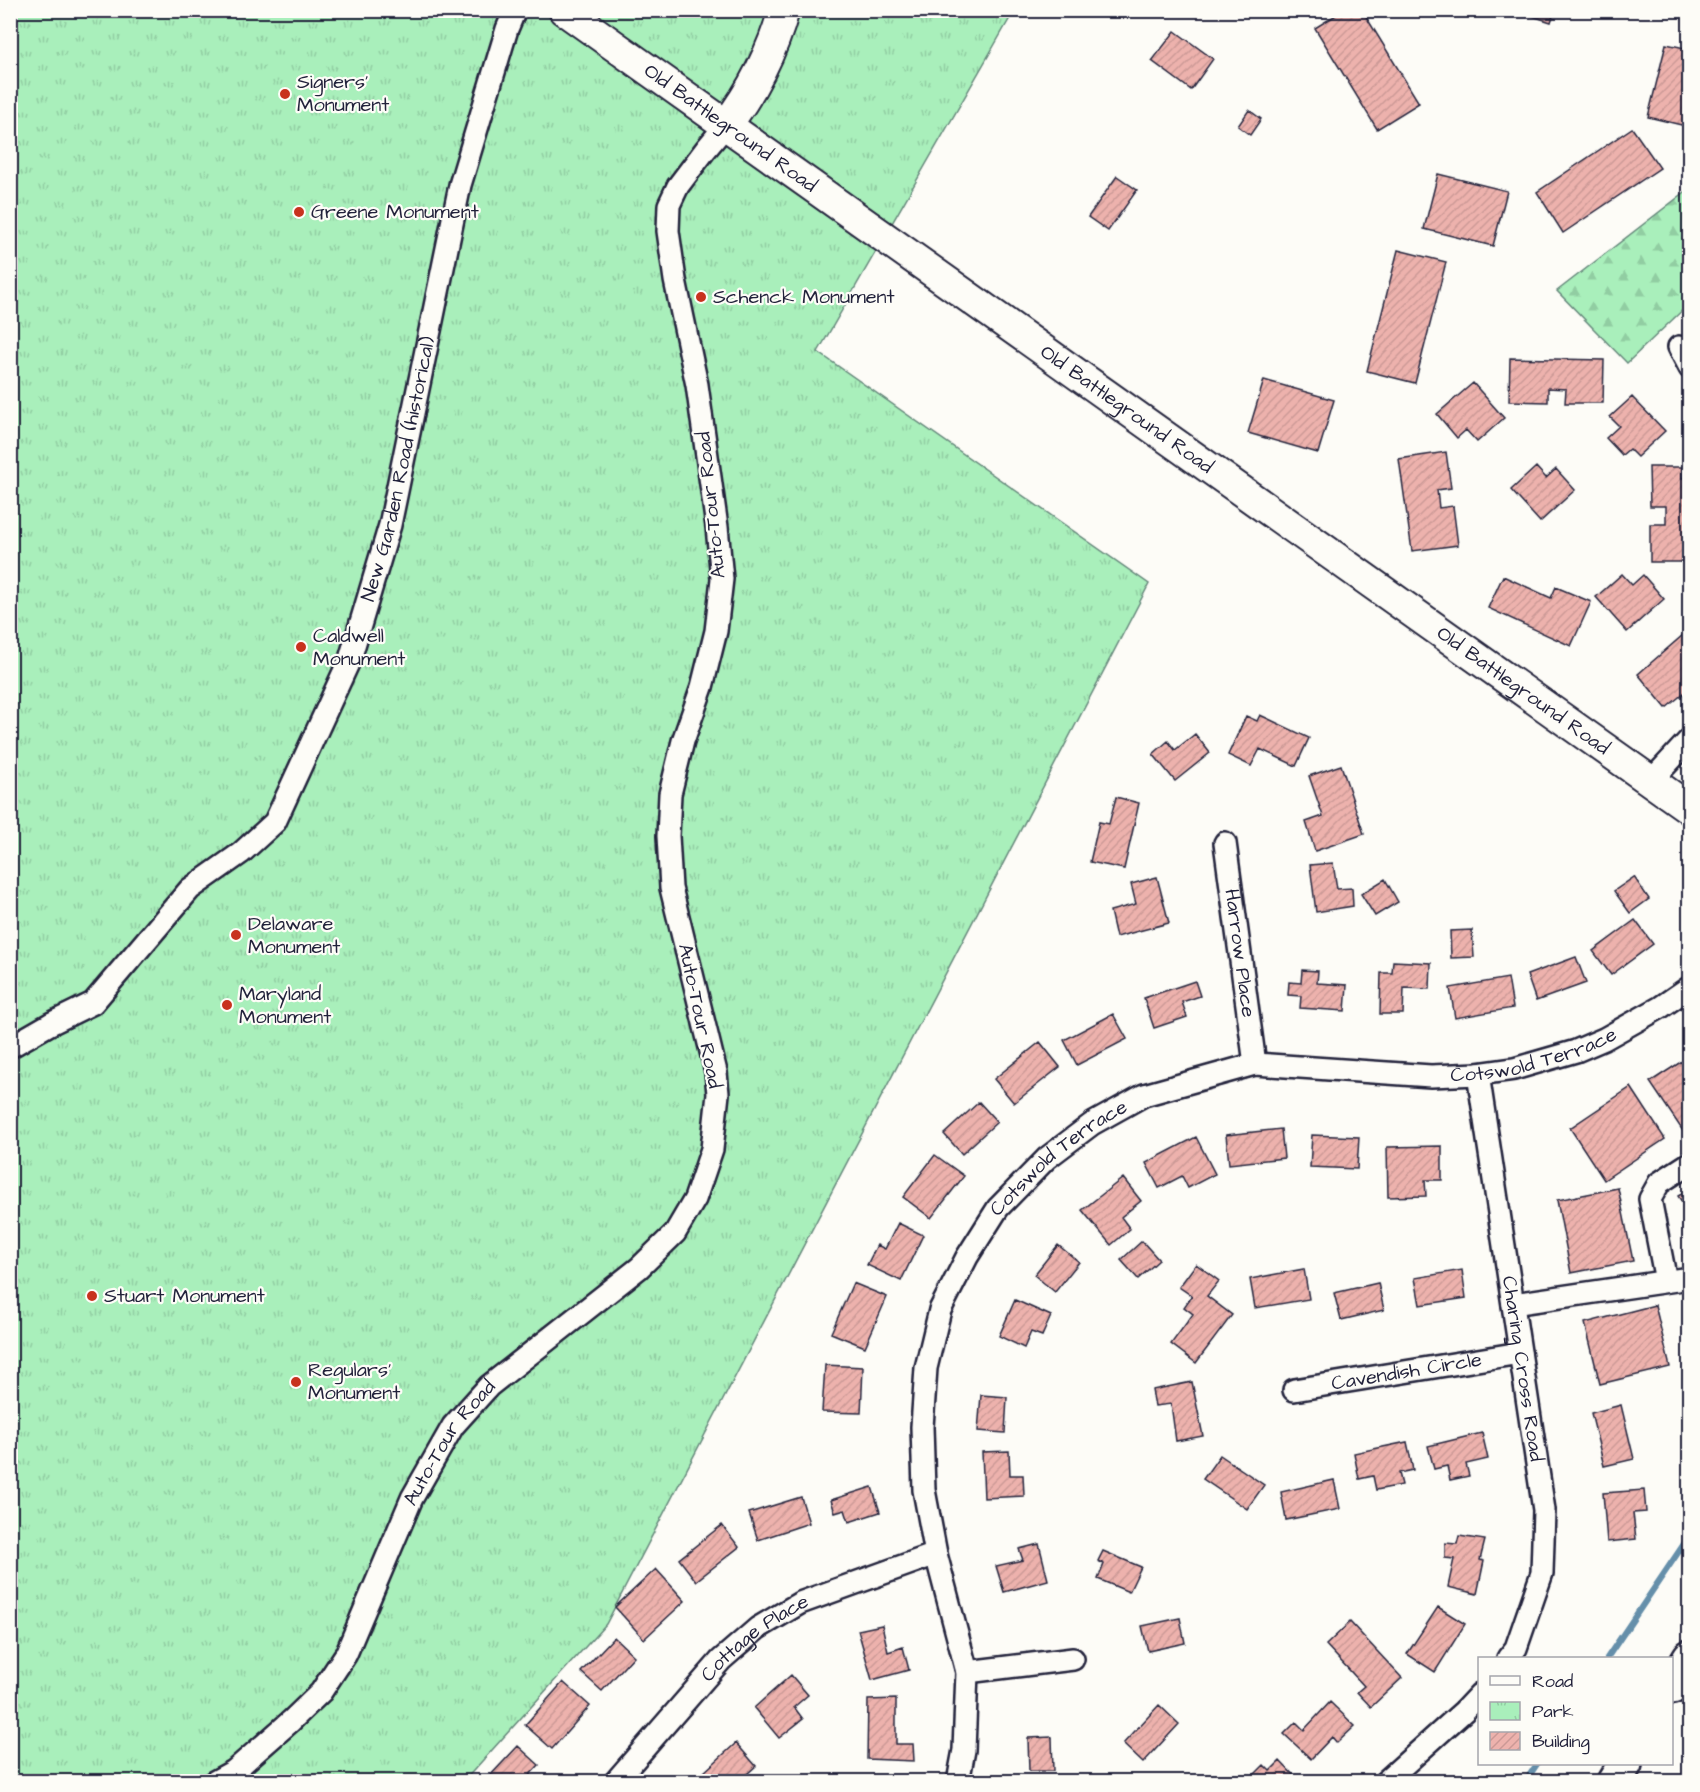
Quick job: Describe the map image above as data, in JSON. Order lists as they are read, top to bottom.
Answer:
{
  "streets": {
    "street": [
      "Old Battleground Road",
      "New Garden Road (historical)",
      "Auto-Tour Road",
      "Harrow Place",
      "Cotswold Terrace",
      "Charing Cross Road",
      "Cavendish Circle",
      "Cottage Place"
    ]
  },
  "crossings": [
    ["Old Battleground Road", "Auto-Tour Road"],
    ["Harrow Place", "Cotswold Terrace"],
    ["Cotswold Terrace", "Charing Cross Road"],
    ["Cotswold Terrace", "Cottage Place"],
    ["Charing Cross Road", "Cavendish Circle"]
  ],
  "places": [
    "Signers' Monument",
    "Greene Monument",
    "Schenck Monument",
    "Caldwell Monument",
    "Delaware Monument",
    "Maryland Monument",
    "Stuart Monument",
    "Regulars' Monument"
  ],
  "legend": ["Road", "Park", "Building"]
}
